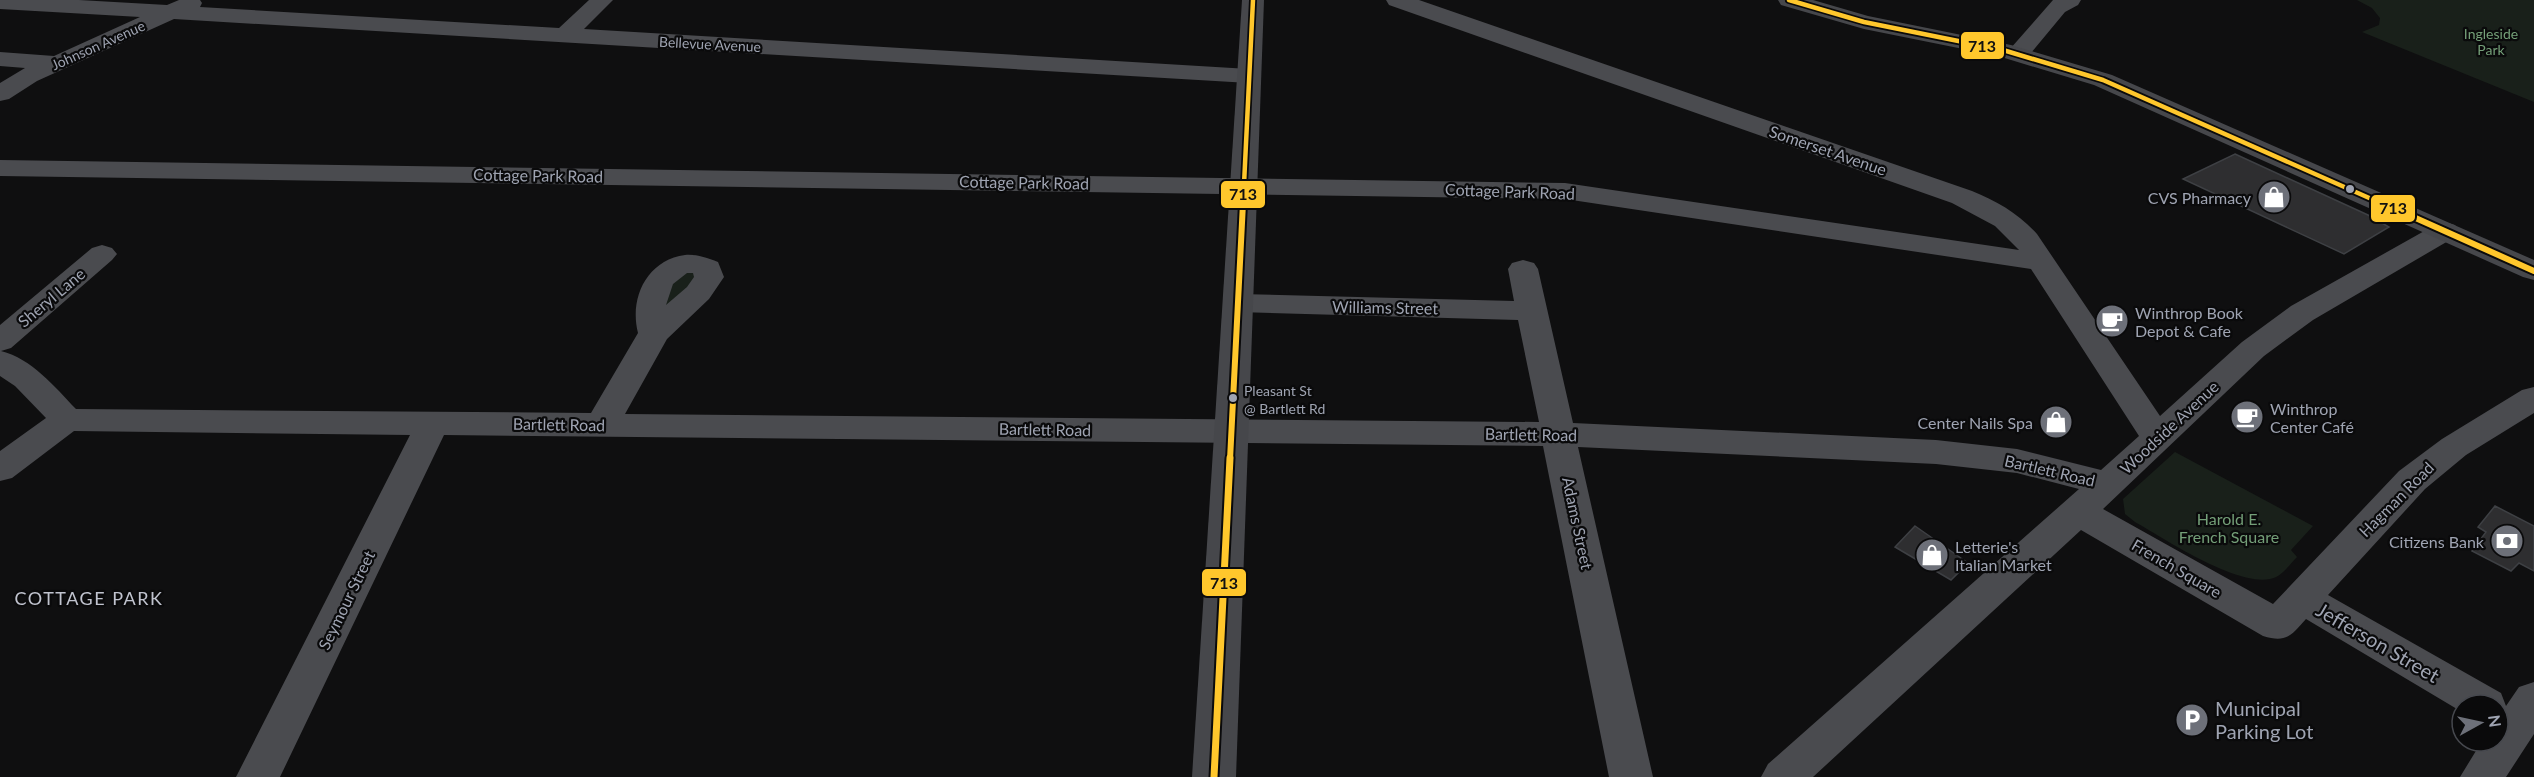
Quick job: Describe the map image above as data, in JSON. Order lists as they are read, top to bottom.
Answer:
{
  "streets": {
    "street": [
      "Bellevue Avenue",
      "Johnson Avenue",
      "Somerset Avenue",
      "Cottage Park Road",
      "Sheryl Lane",
      "Williams Street",
      "Bartlett Road",
      "Woodside Avenue",
      "Hagman Road",
      "Adams Street",
      "French Square",
      "Seymour Street",
      "Jefferson Street"
    ]
  },
  "crossings": [
    ["Bellevue Avenue", "Johnson Avenue"],
    ["Somerset Avenue", "Cottage Park Road"],
    ["Somerset Avenue", "Woodside Avenue"],
    ["Williams Street", "Adams Street"],
    ["Bartlett Road", "Woodside Avenue"],
    ["Bartlett Road", "Adams Street"],
    ["Bartlett Road", "Seymour Street"],
    ["Woodside Avenue", "French Square"],
    ["Hagman Road", "French Square"],
    ["Hagman Road", "Jefferson Street"],
    ["French Square", "Jefferson Street"]
  ],
  "districts": ["COTTAGE PARK"],
  "parks": ["Ingleside Park", "Harold E. French Square"],
  "places": {
    "shop": ["CVS Pharmacy", "Center Nails Spa", "Letterie's Italian Market"],
    "cafe": ["Winthrop Book Depot & Cafe", "Winthrop Center Café"],
    "other": ["Pleasant St @ Bartlett Rd"],
    "bank": ["Citizens Bank"],
    "parking": ["Municipal Parking Lot"]
  },
  "lines": ["transit line 713"],
  "north": "right"
}
